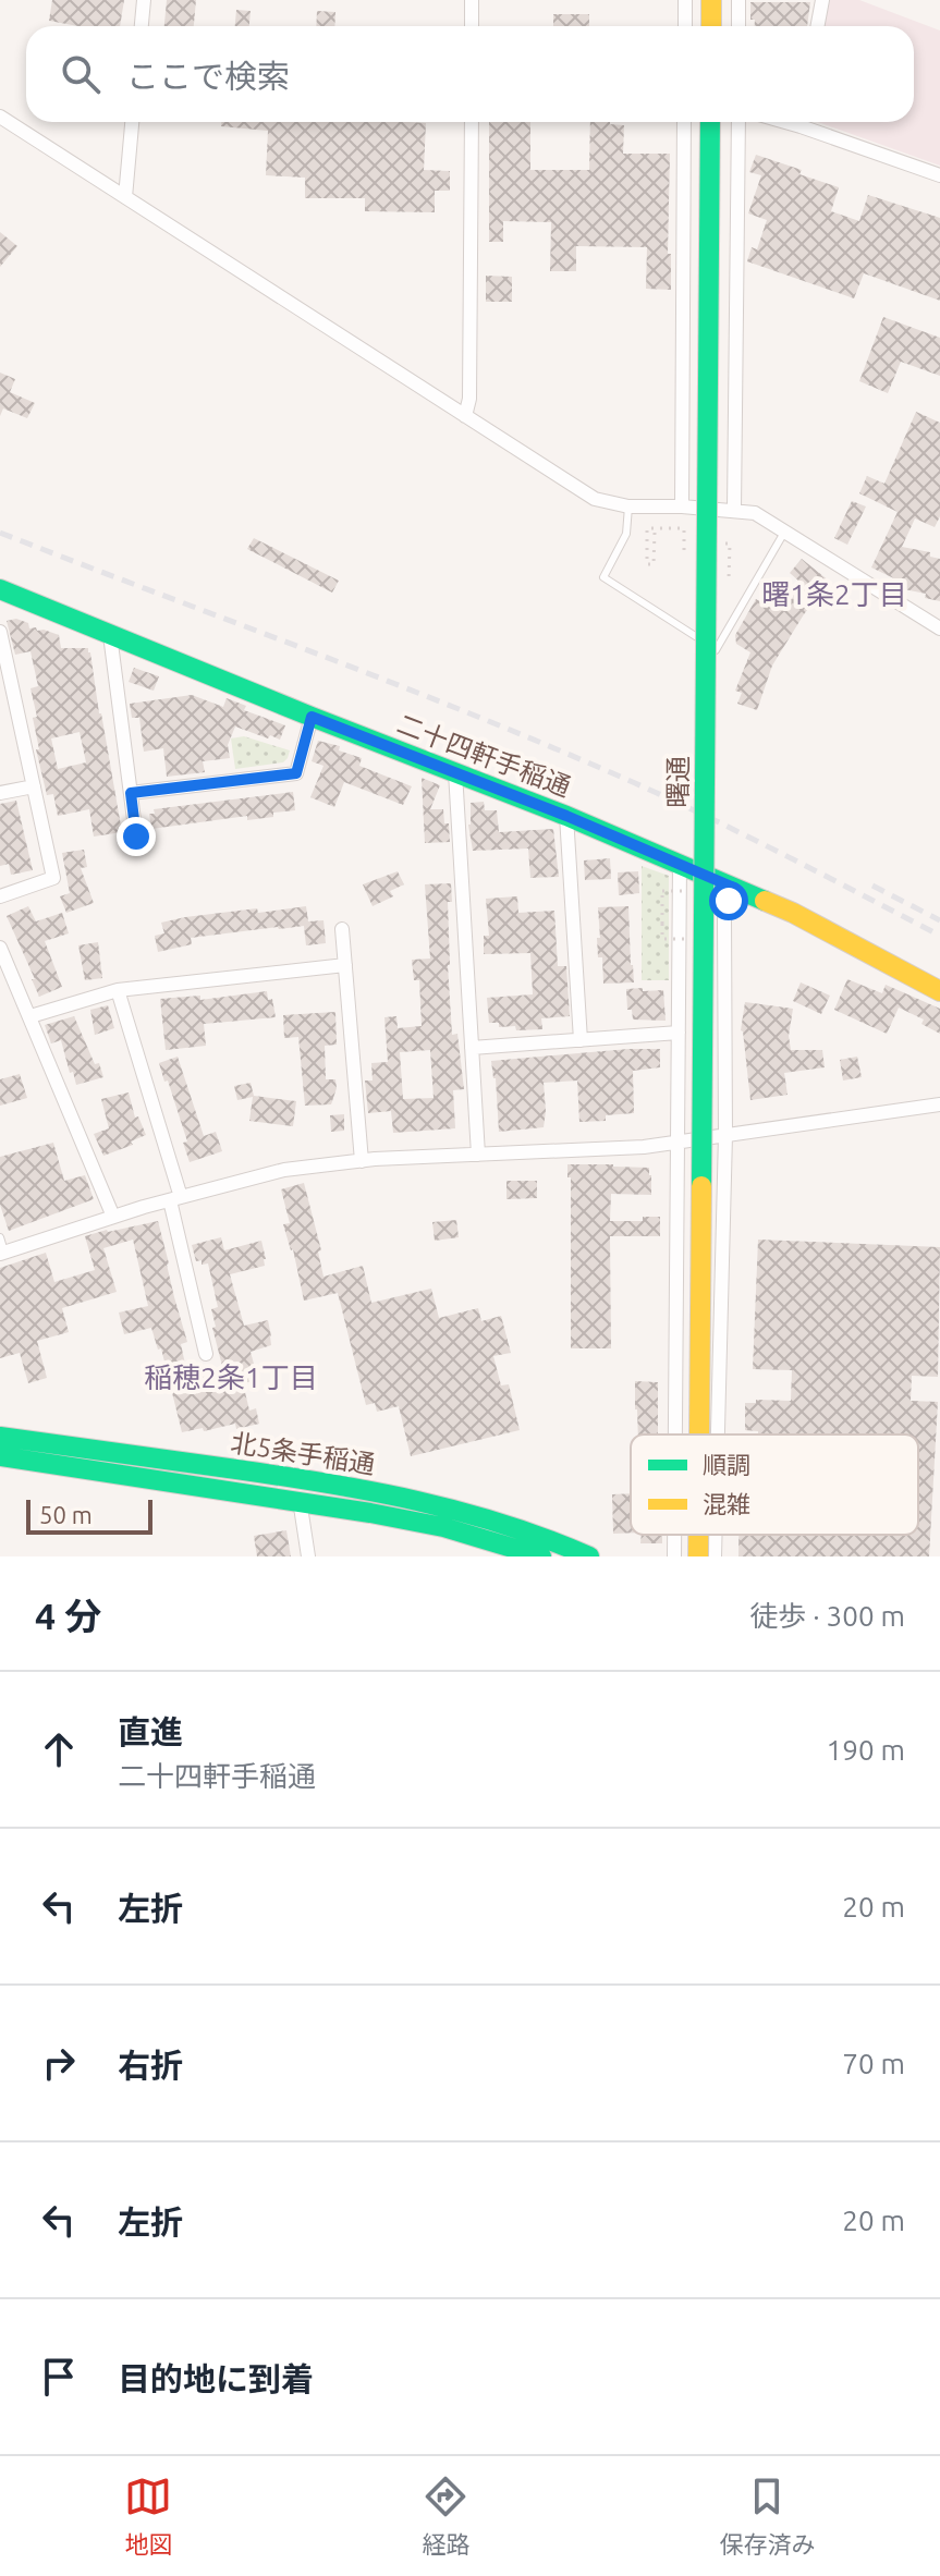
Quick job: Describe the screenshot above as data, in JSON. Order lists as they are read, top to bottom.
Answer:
{
  "streets": {
    "main road": ["二十四軒手稲通", "曙通", "北5条手稲通"]
  },
  "districts": ["曙1条2丁目", "稲穂2条1丁目"],
  "legend": ["順調", "混雑"],
  "scale_bar": "50 m",
  "page": {
    "search": "ここで検索",
    "scale": "50 m",
    "heading": ["4 分", "徒歩 · 300 m"],
    "list": [
      ["直進", "二十四軒手稲通", "190 m"],
      ["左折", "20 m"],
      ["右折", "70 m"],
      ["左折", "20 m"],
      "目的地に到着"
    ],
    "nav": ["地図", "経路", "保存済み"]
  }
}
